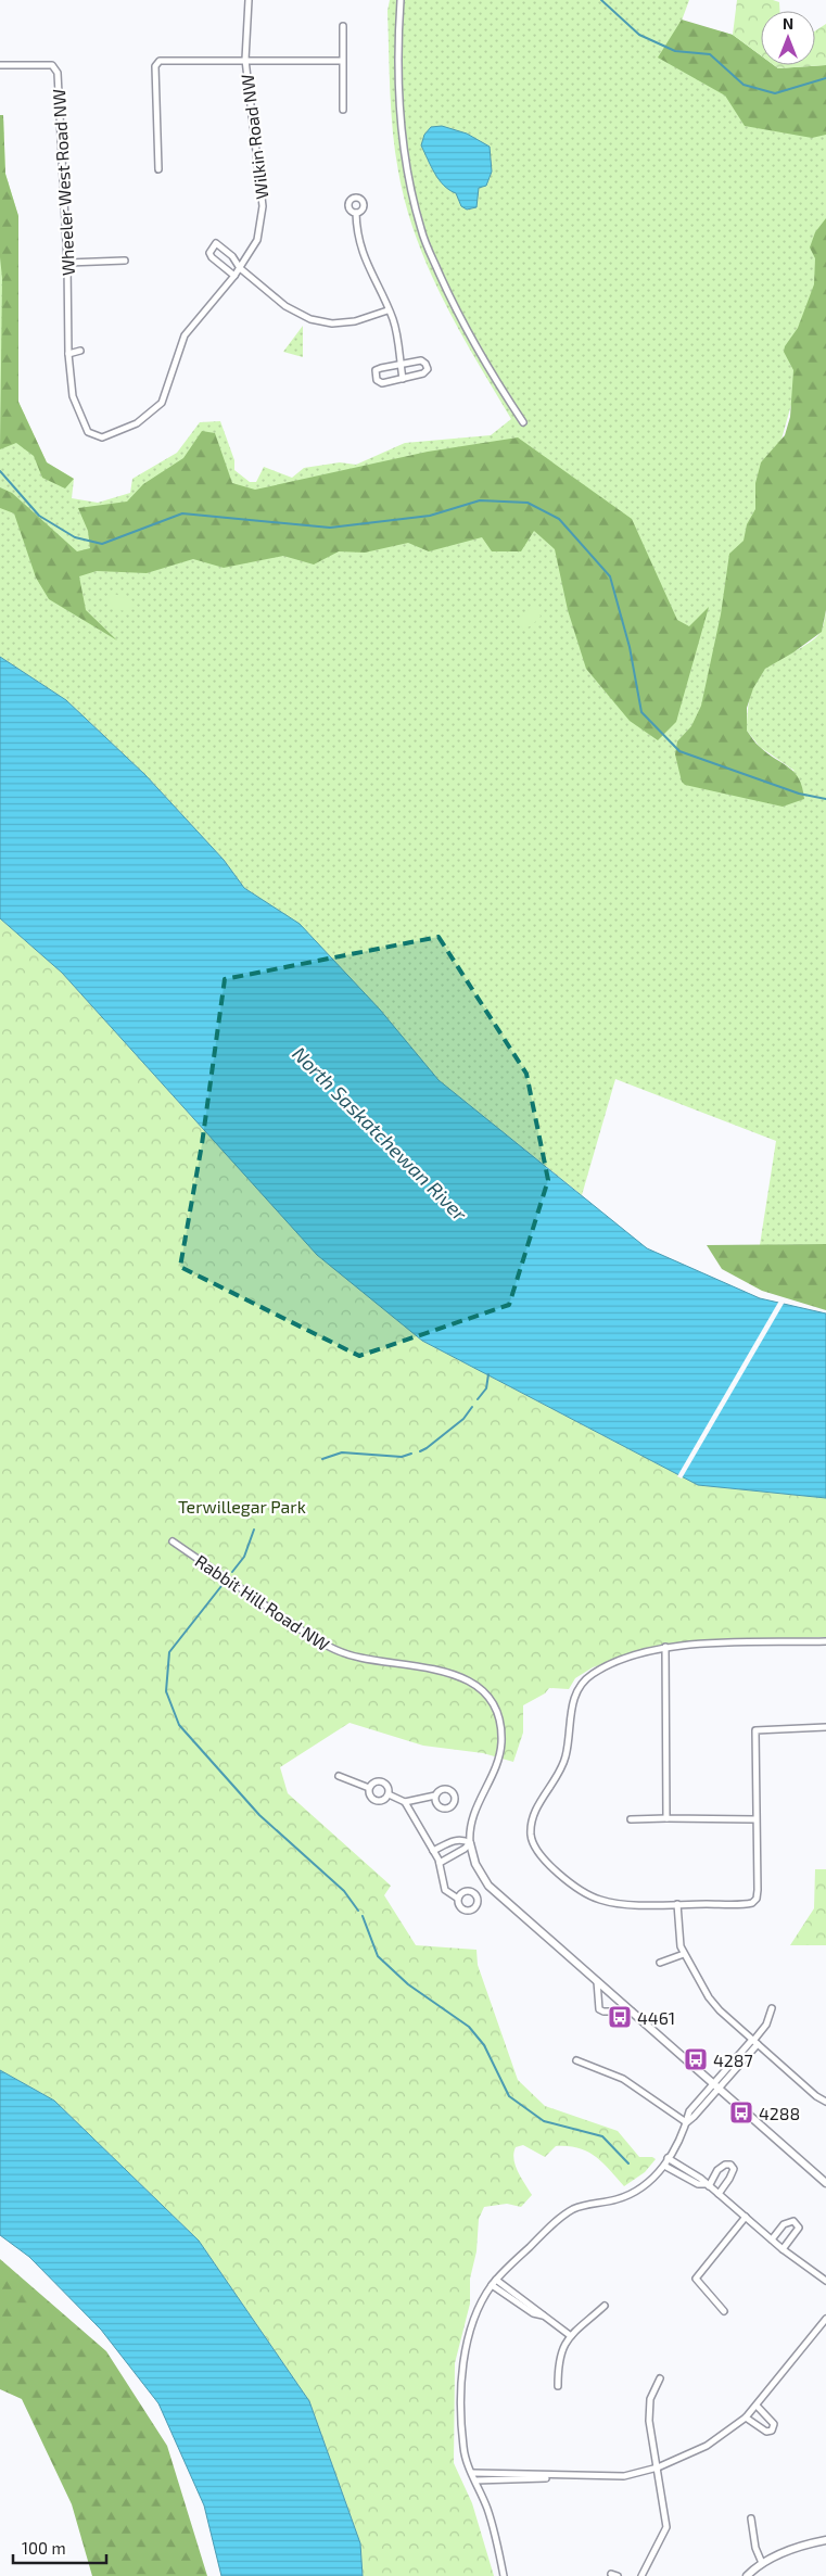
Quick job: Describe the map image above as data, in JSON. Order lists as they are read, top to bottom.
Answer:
{
  "streets": {
    "street": ["Wilkin Road NW", "Wheeler West Road NW", "Rabbit Hill Road NW"]
  },
  "crossings": [
    ["Wilkin Road NW", "Wheeler West Road NW"]
  ],
  "water": ["North Saskatchewan River"],
  "parks": ["Terwillegar Park"],
  "places": {
    "bus stop": ["4461", "4287", "4288"]
  },
  "scale_bar": "100 m",
  "north": "top"
}
